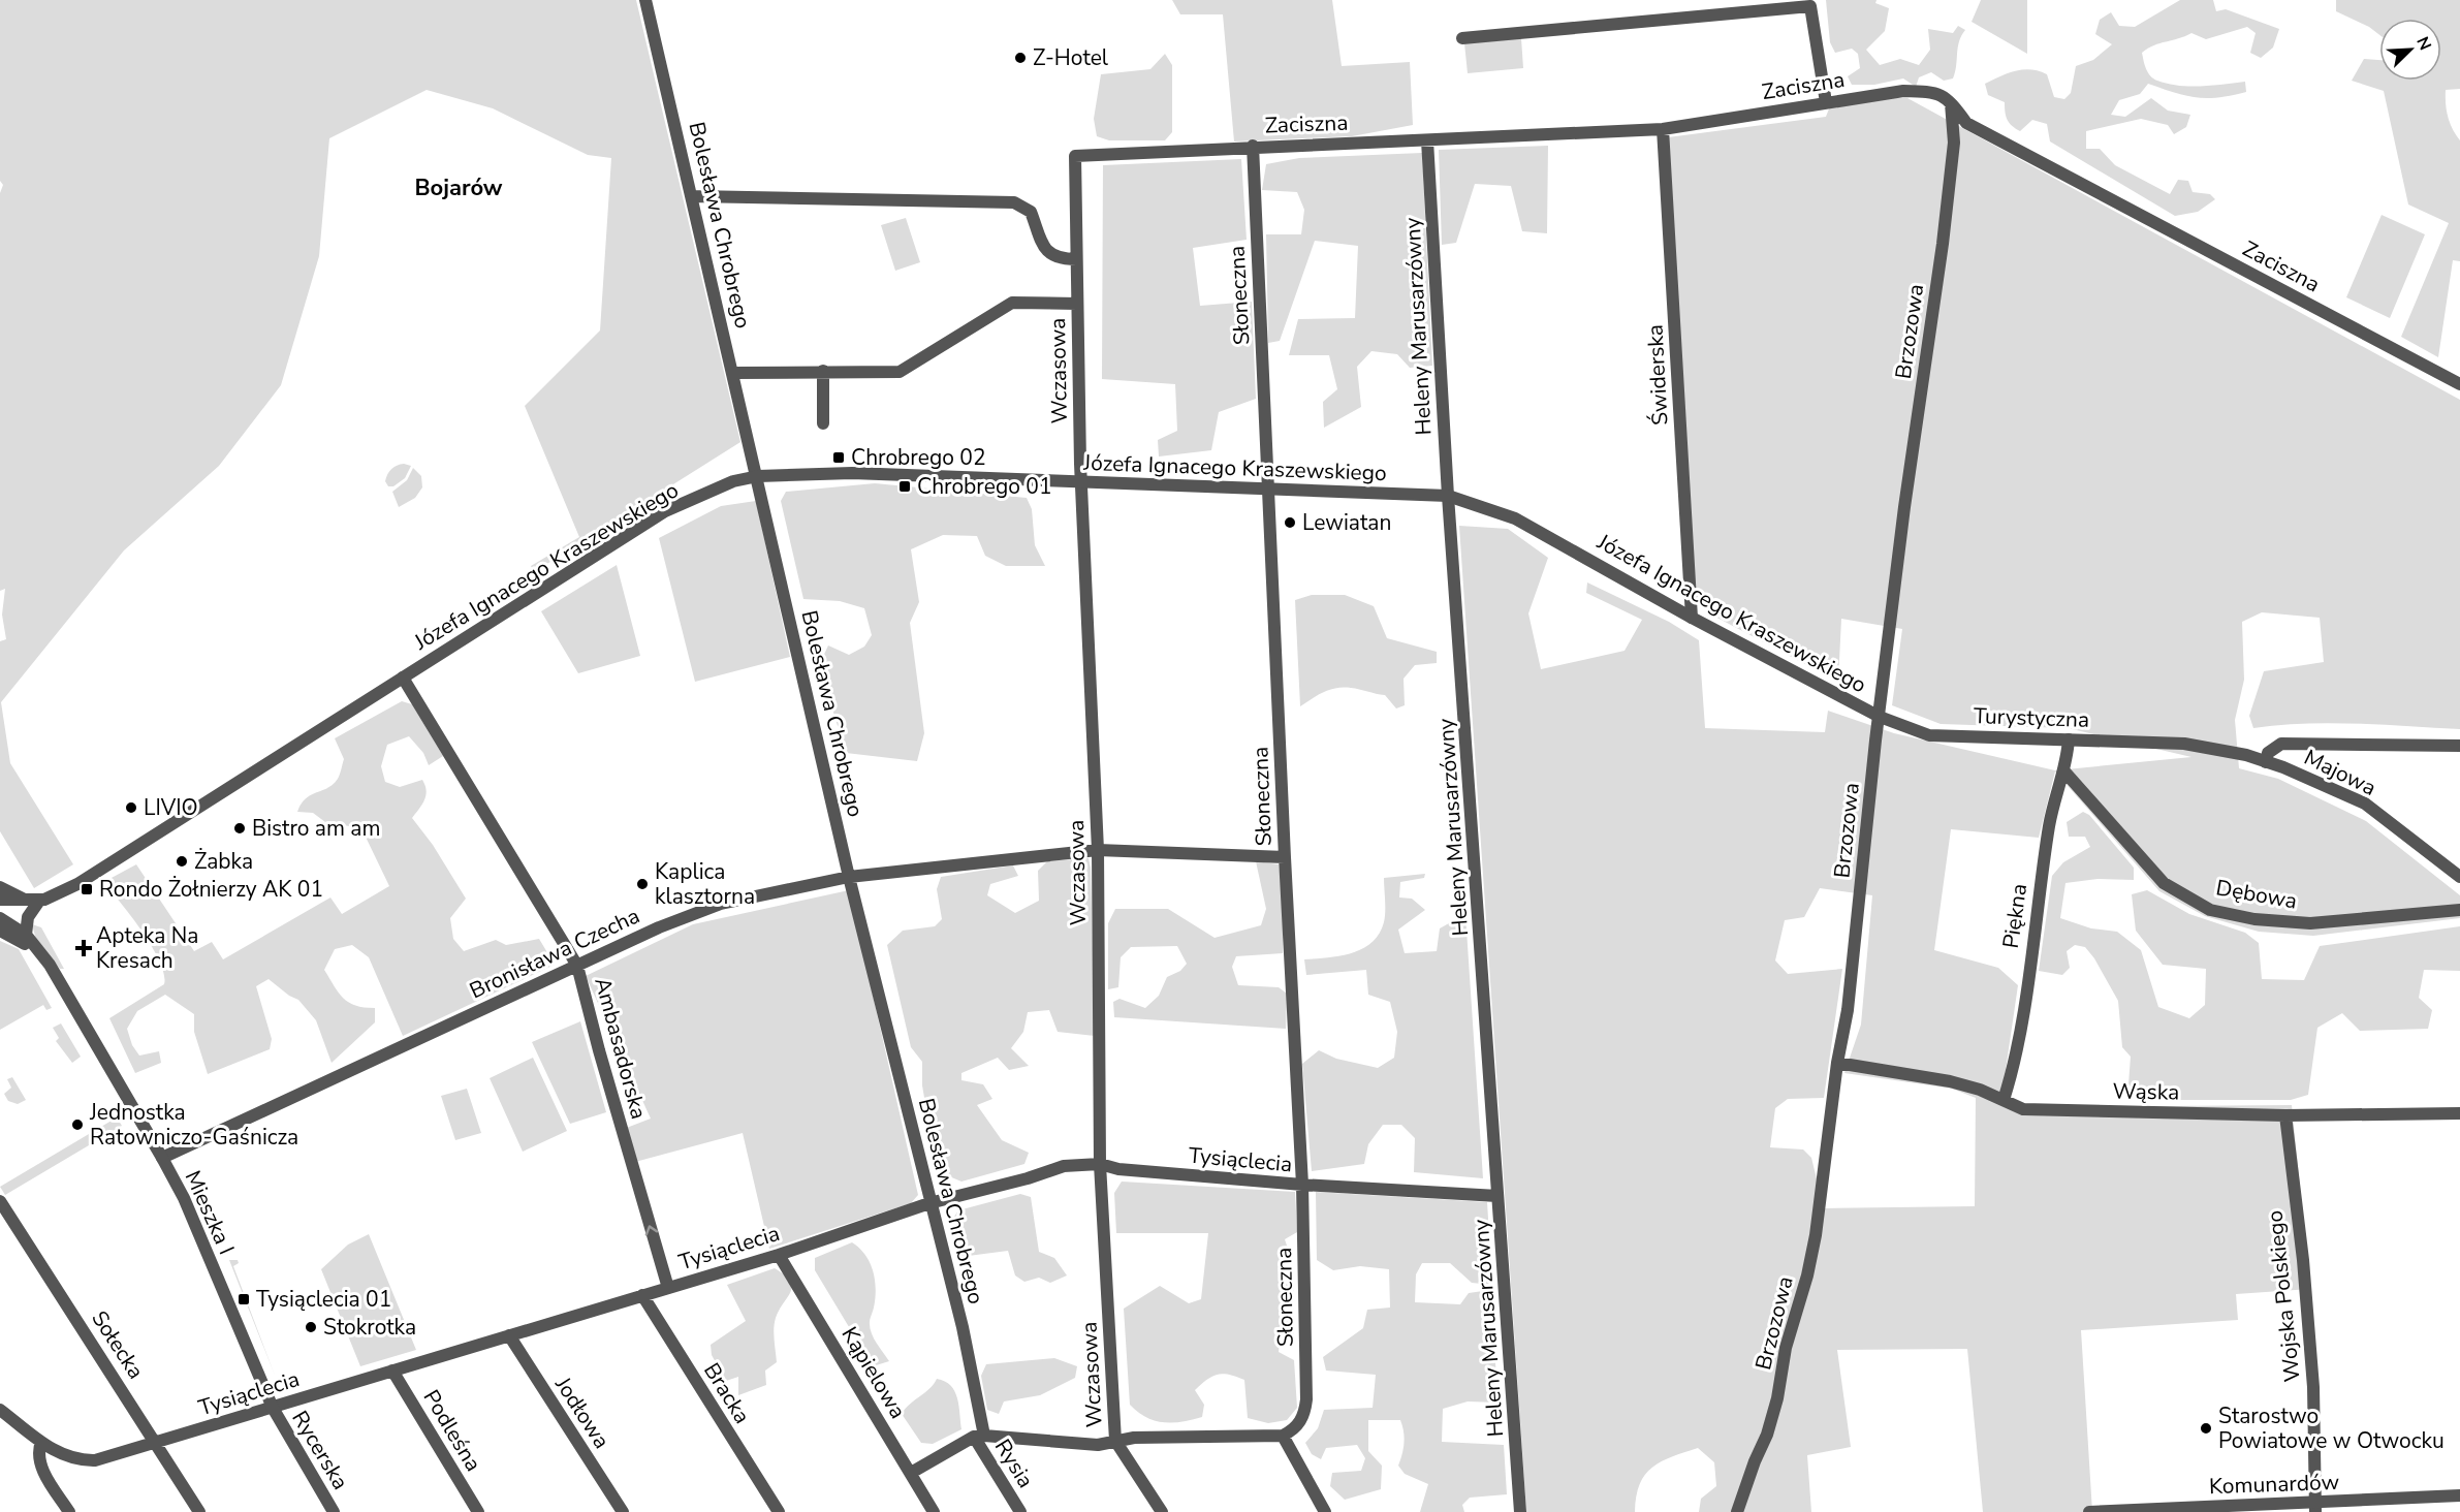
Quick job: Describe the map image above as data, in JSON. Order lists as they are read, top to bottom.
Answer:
{
  "streets": {
    "street": [
      "Zaciszna",
      "Bolesława Chrobrego",
      "Słoneczna",
      "Heleny Marusarzówny",
      "Brzozowa",
      "Wczasowa",
      "Świderska",
      "Józefa Ignacego Kraszewskiego",
      "Turystyczna",
      "Majowa",
      "Dębowa",
      "Piękna",
      "Bronisława Czecha",
      "Ambasadorska",
      "Wąska",
      "Tysiąclecia",
      "Mieszka I",
      "Wojska Polskiego",
      "Sołecka",
      "Kąpielowa",
      "Bracka",
      "Jodłowa",
      "Podleśna",
      "Rycerska",
      "Rysia",
      "Komunardów"
    ]
  },
  "crossings": [
    ["Zaciszna", "Słoneczna"],
    ["Zaciszna", "Heleny Marusarzówny"],
    ["Zaciszna", "Brzozowa"],
    ["Zaciszna", "Wczasowa"],
    ["Zaciszna", "Świderska"],
    ["Bolesława Chrobrego", "Józefa Ignacego Kraszewskiego"],
    ["Bolesława Chrobrego", "Bronisława Czecha"],
    ["Bolesława Chrobrego", "Tysiąclecia"],
    ["Bolesława Chrobrego", "Rysia"],
    ["Słoneczna", "Józefa Ignacego Kraszewskiego"],
    ["Słoneczna", "Bronisława Czecha"],
    ["Słoneczna", "Tysiąclecia"],
    ["Heleny Marusarzówny", "Józefa Ignacego Kraszewskiego"],
    ["Heleny Marusarzówny", "Tysiąclecia"],
    ["Brzozowa", "Józefa Ignacego Kraszewskiego"],
    ["Brzozowa", "Turystyczna"],
    ["Brzozowa", "Wąska"],
    ["Wczasowa", "Józefa Ignacego Kraszewskiego"],
    ["Wczasowa", "Bronisława Czecha"],
    ["Wczasowa", "Tysiąclecia"],
    ["Świderska", "Józefa Ignacego Kraszewskiego"],
    ["Józefa Ignacego Kraszewskiego", "Turystyczna"],
    ["Józefa Ignacego Kraszewskiego", "Ambasadorska"],
    ["Turystyczna", "Majowa"],
    ["Turystyczna", "Piękna"],
    ["Dębowa", "Piękna"],
    ["Piękna", "Wąska"],
    ["Bronisława Czecha", "Ambasadorska"],
    ["Bronisława Czecha", "Mieszka I"],
    ["Ambasadorska", "Tysiąclecia"],
    ["Wąska", "Wojska Polskiego"],
    ["Tysiąclecia", "Mieszka I"],
    ["Tysiąclecia", "Sołecka"],
    ["Tysiąclecia", "Kąpielowa"],
    ["Tysiąclecia", "Bracka"],
    ["Tysiąclecia", "Jodłowa"],
    ["Tysiąclecia", "Podleśna"],
    ["Tysiąclecia", "Rycerska"],
    ["Mieszka I", "Rycerska"],
    ["Wojska Polskiego", "Komunardów"]
  ],
  "one_way": ["Ambasadorska"],
  "districts": ["Bojarów"],
  "places": {
    "other": [
      "Z-Hotel",
      "Lewiatan",
      "LIVIO",
      "Bistro am am",
      "Żabka",
      "Kaplica klasztorna",
      "Jednostka Ratowniczo-Gaśnicza",
      "Stokrotka",
      "Starostwo Powiatowe w Otwocku"
    ],
    "transit": [
      "Chrobrego 02",
      "Chrobrego 01",
      "Rondo Żołnierzy AK 01",
      "Tysiąclecia 01"
    ],
    "health": ["Apteka Na Kresach"]
  },
  "north": "top right"
}
